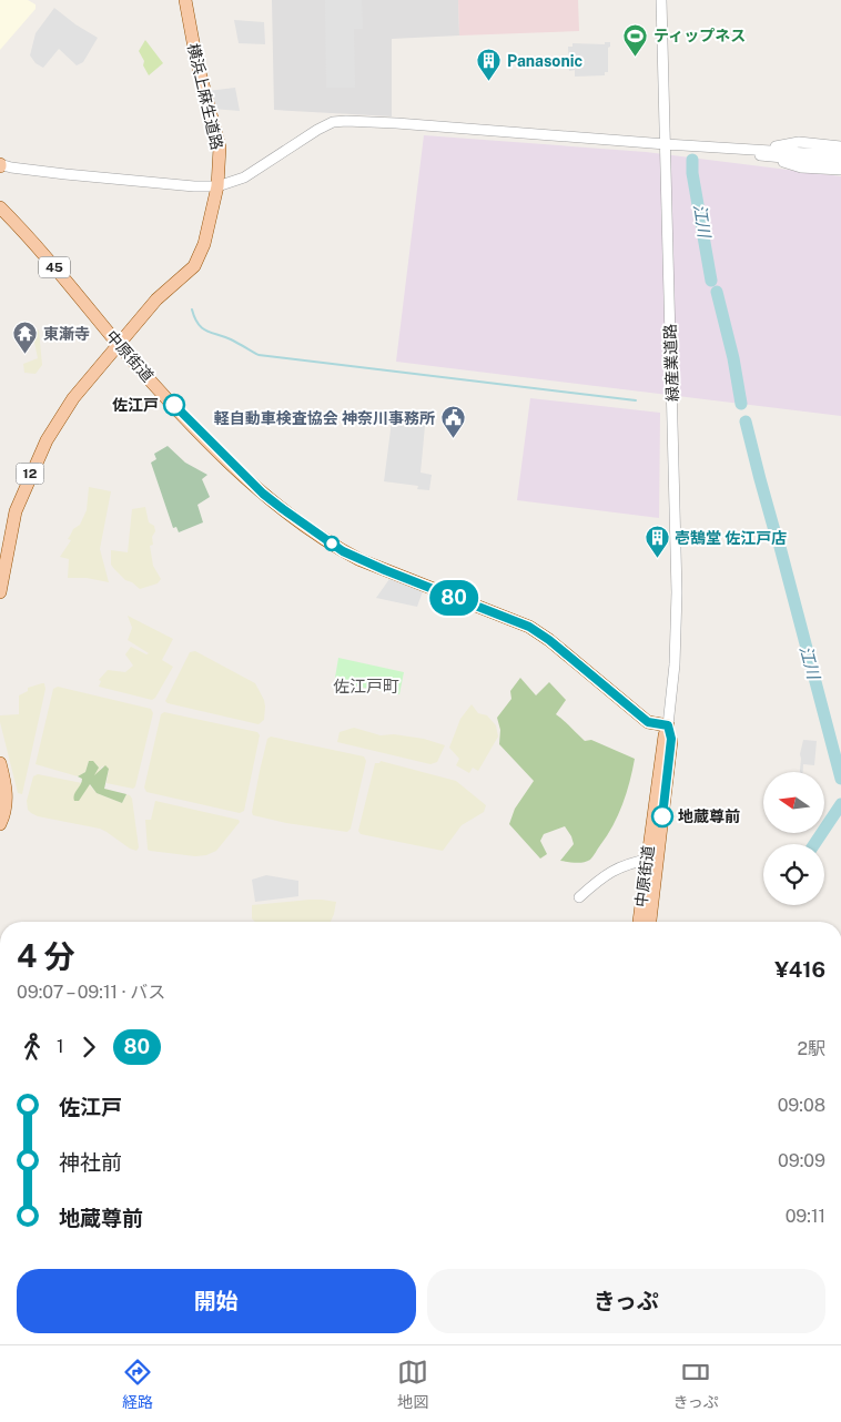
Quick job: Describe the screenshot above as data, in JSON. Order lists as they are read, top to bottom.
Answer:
{
  "streets": {
    "main road": [
      "横浜上麻生道路",
      "45",
      "中原街道",
      "12"
    ],
    "street": ["緑産業道路"]
  },
  "crossings": [
    ["横浜上麻生道路", "中原街道"],
    ["中原街道", "緑産業道路"]
  ],
  "districts": ["佐江戸町"],
  "water": ["江川"],
  "places": {
    "sports": ["ティップネス"],
    "building": ["Panasonic", "壱鵠堂 佐江戸店"],
    "temple": ["東漸寺"],
    "other": ["佐江戸", "地蔵尊前"],
    "public building": ["軽自動車検査協会 神奈川事務所"]
  },
  "lines": ["bus line 80"],
  "north": "left",
  "page": {
    "on_map": "80",
    "heading": ["4 分", "09:07 – 09:11 · バス", "¥416"],
    "legs": ["1", "80", "2駅"],
    "list": [
      {
        "name": "佐江戸",
        "value": "09:08"
      },
      {
        "name": "神社前",
        "value": "09:09"
      },
      {
        "name": "地蔵尊前",
        "value": "09:11"
      }
    ],
    "buttons": ["開始", "きっぷ"],
    "tabs": ["経路", "地図", "きっぷ"]
  }
}
